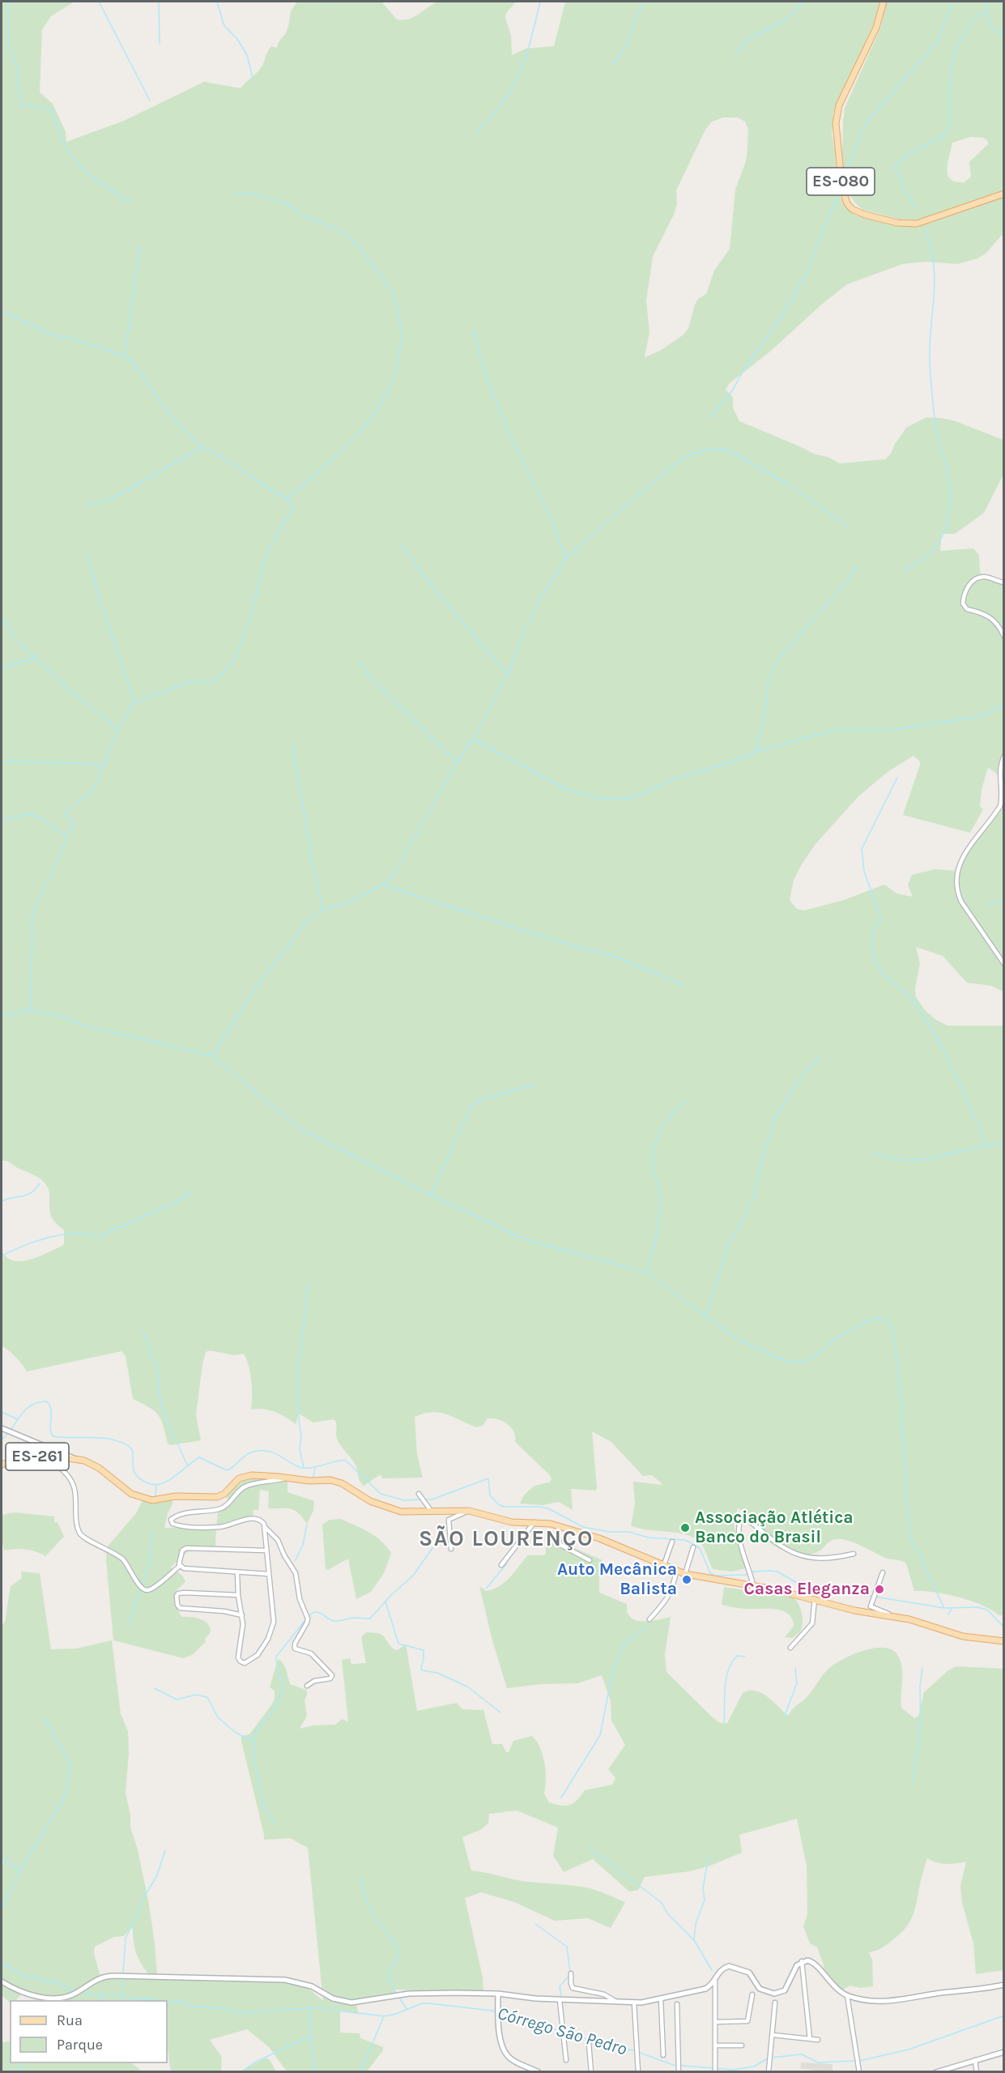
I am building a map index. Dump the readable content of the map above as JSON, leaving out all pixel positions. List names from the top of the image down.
{
  "streets": {
    "main road": ["ES-080", "ES-261"]
  },
  "districts": ["SÃO LOURENÇO"],
  "water": ["Córrego São Pedro"],
  "places": ["Associação Atlética Banco do Brasil", "Auto Mecânica Balista", "Casas Eleganza"],
  "legend": ["Rua", "Parque"]
}
